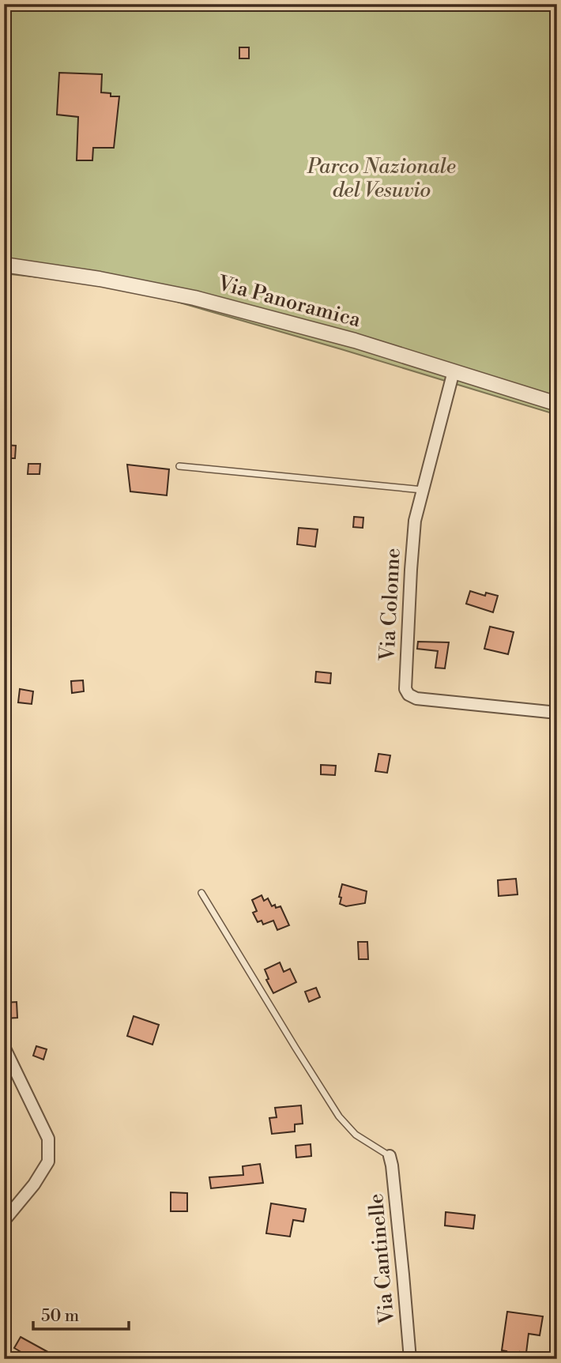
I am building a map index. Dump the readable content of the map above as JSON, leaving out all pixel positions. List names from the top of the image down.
{
  "streets": {
    "street": ["Via Panoramica", "Via Colonne", "Via Cantinelle"]
  },
  "crossings": [
    ["Via Panoramica", "Via Colonne"]
  ],
  "parks": ["Parco Nazionale del Vesuvio"],
  "scale_bar": "50 m"
}
